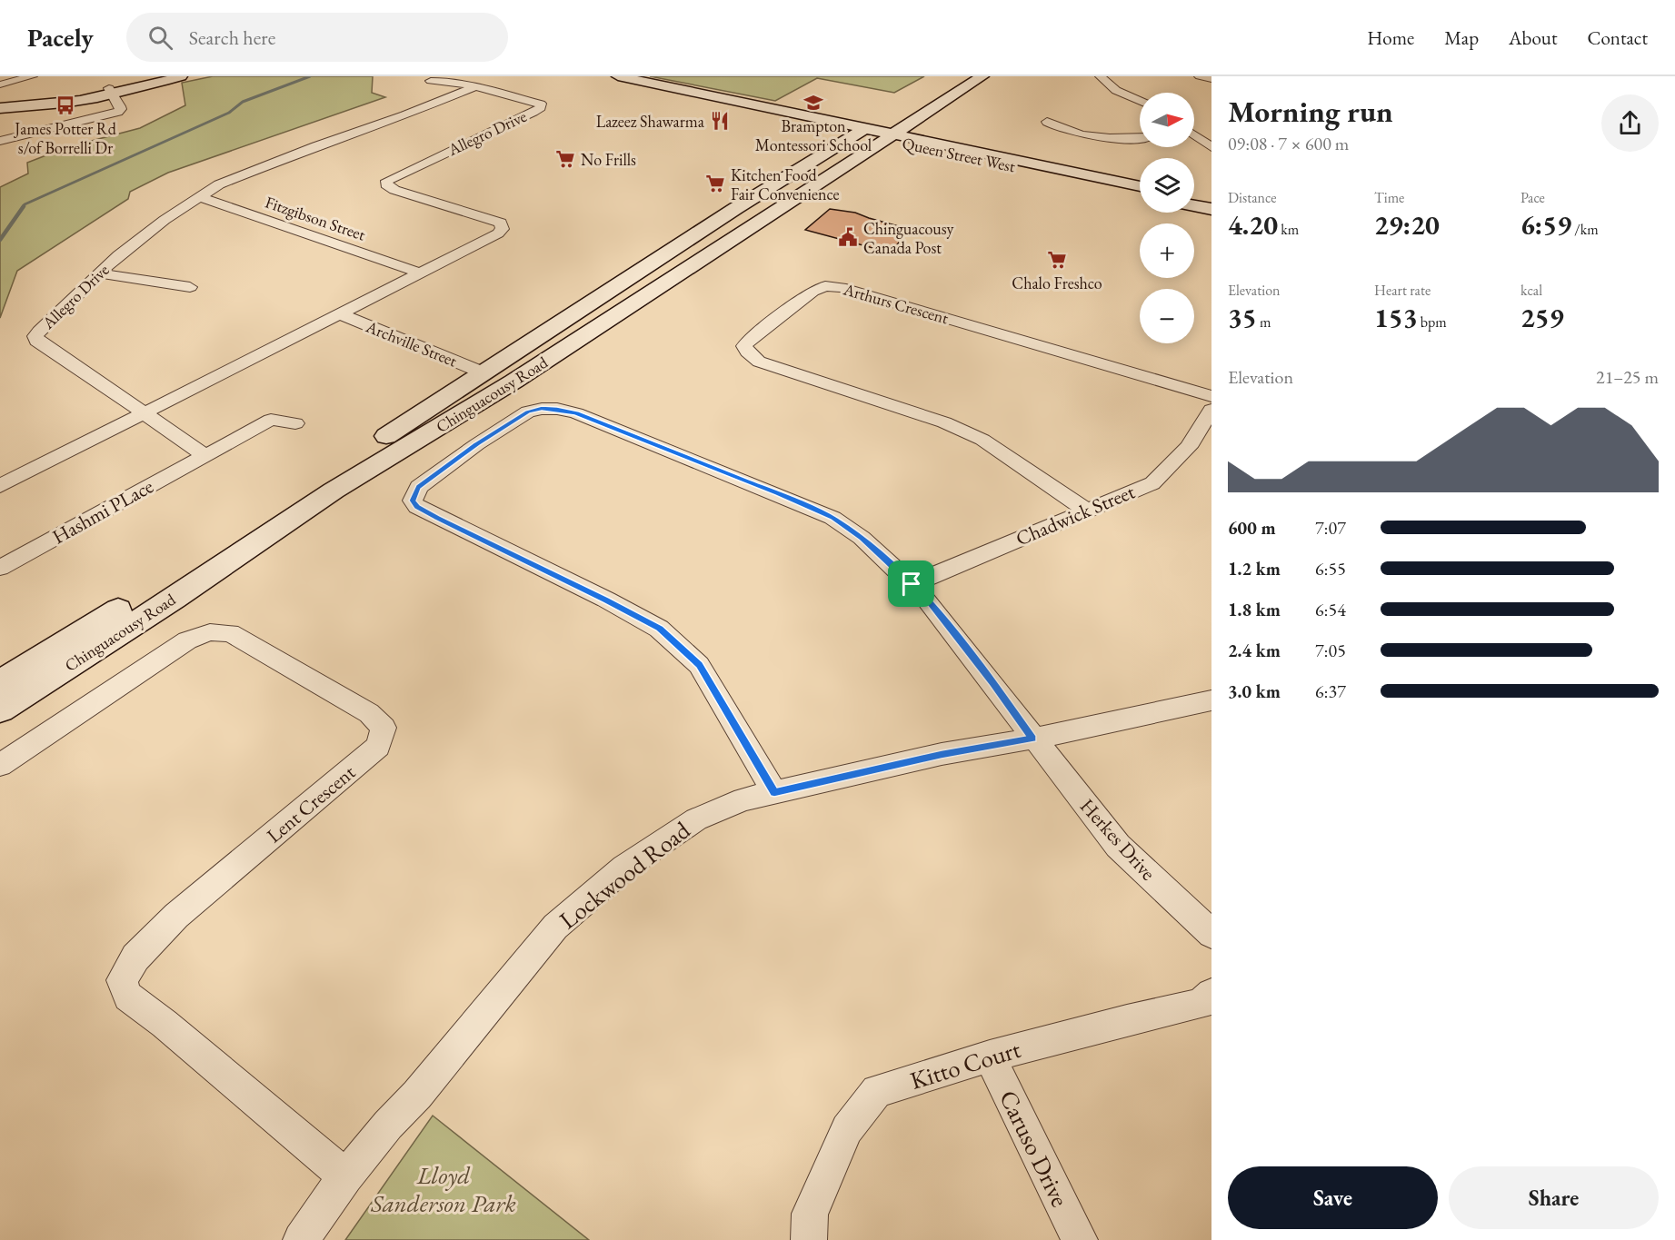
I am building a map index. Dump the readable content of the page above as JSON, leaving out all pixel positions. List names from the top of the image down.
{
  "streets": {
    "main road": ["Queen Street West", "Chinguacousy Road"],
    "street": [
      "Allegro Drive",
      "Fitzgibson Street",
      "Arthurs Crescent",
      "Archville Street",
      "Hashmi PLace",
      "Chadwick Street",
      "Lent Crescent",
      "Herkes Drive",
      "Lockwood Road",
      "Kitto Court",
      "Caruso Drive"
    ]
  },
  "crossings": [
    ["Allegro Drive", "Fitzgibson Street"],
    ["Allegro Drive", "Archville Street"],
    ["Queen Street West", "Chinguacousy Road"],
    ["Arthurs Crescent", "Chadwick Street"],
    ["Archville Street", "Chinguacousy Road"],
    ["Chadwick Street", "Herkes Drive"],
    ["Lent Crescent", "Lockwood Road"],
    ["Herkes Drive", "Lockwood Road"],
    ["Kitto Court", "Caruso Drive"]
  ],
  "parks": ["Lloyd Sanderson Park"],
  "places": {
    "school or university": ["Brampton Montessori School"],
    "bus stop": ["James Potter Rd s/of Borrelli Dr"],
    "restaurant": ["Lazeez Shawarma"],
    "supermarket": ["No Frills", "Kitchen Food Fair Convenience", "Chalo Freshco"],
    "public building": ["Chinguacousy Canada Post"]
  },
  "north": "right",
  "page": {
    "header": "Pacely",
    "search": "Search here",
    "nav": [
      "Home",
      "Map",
      "About",
      "Contact"
    ],
    "heading": ["Morning run", "09:08 · 7 × 600 m"],
    "map_buttons": ["+", "−"],
    "stats": [
      ["Distance", "4.20 km"],
      ["Time", "29:20"],
      ["Pace", "6:59 /km"],
      ["Elevation", "35 m"],
      ["Heart rate", "153 bpm"],
      ["kcal", "259"]
    ],
    "chart": ["Elevation", "21–25 m"],
    "list": [
      {
        "name": "600 m",
        "note": "7:07"
      },
      {
        "name": "1.2 km",
        "note": "6:55"
      },
      {
        "name": "1.8 km",
        "note": "6:54"
      },
      {
        "name": "2.4 km",
        "note": "7:05"
      },
      {
        "name": "3.0 km",
        "note": "6:37"
      }
    ],
    "buttons": ["Save", "Share"]
  }
}
